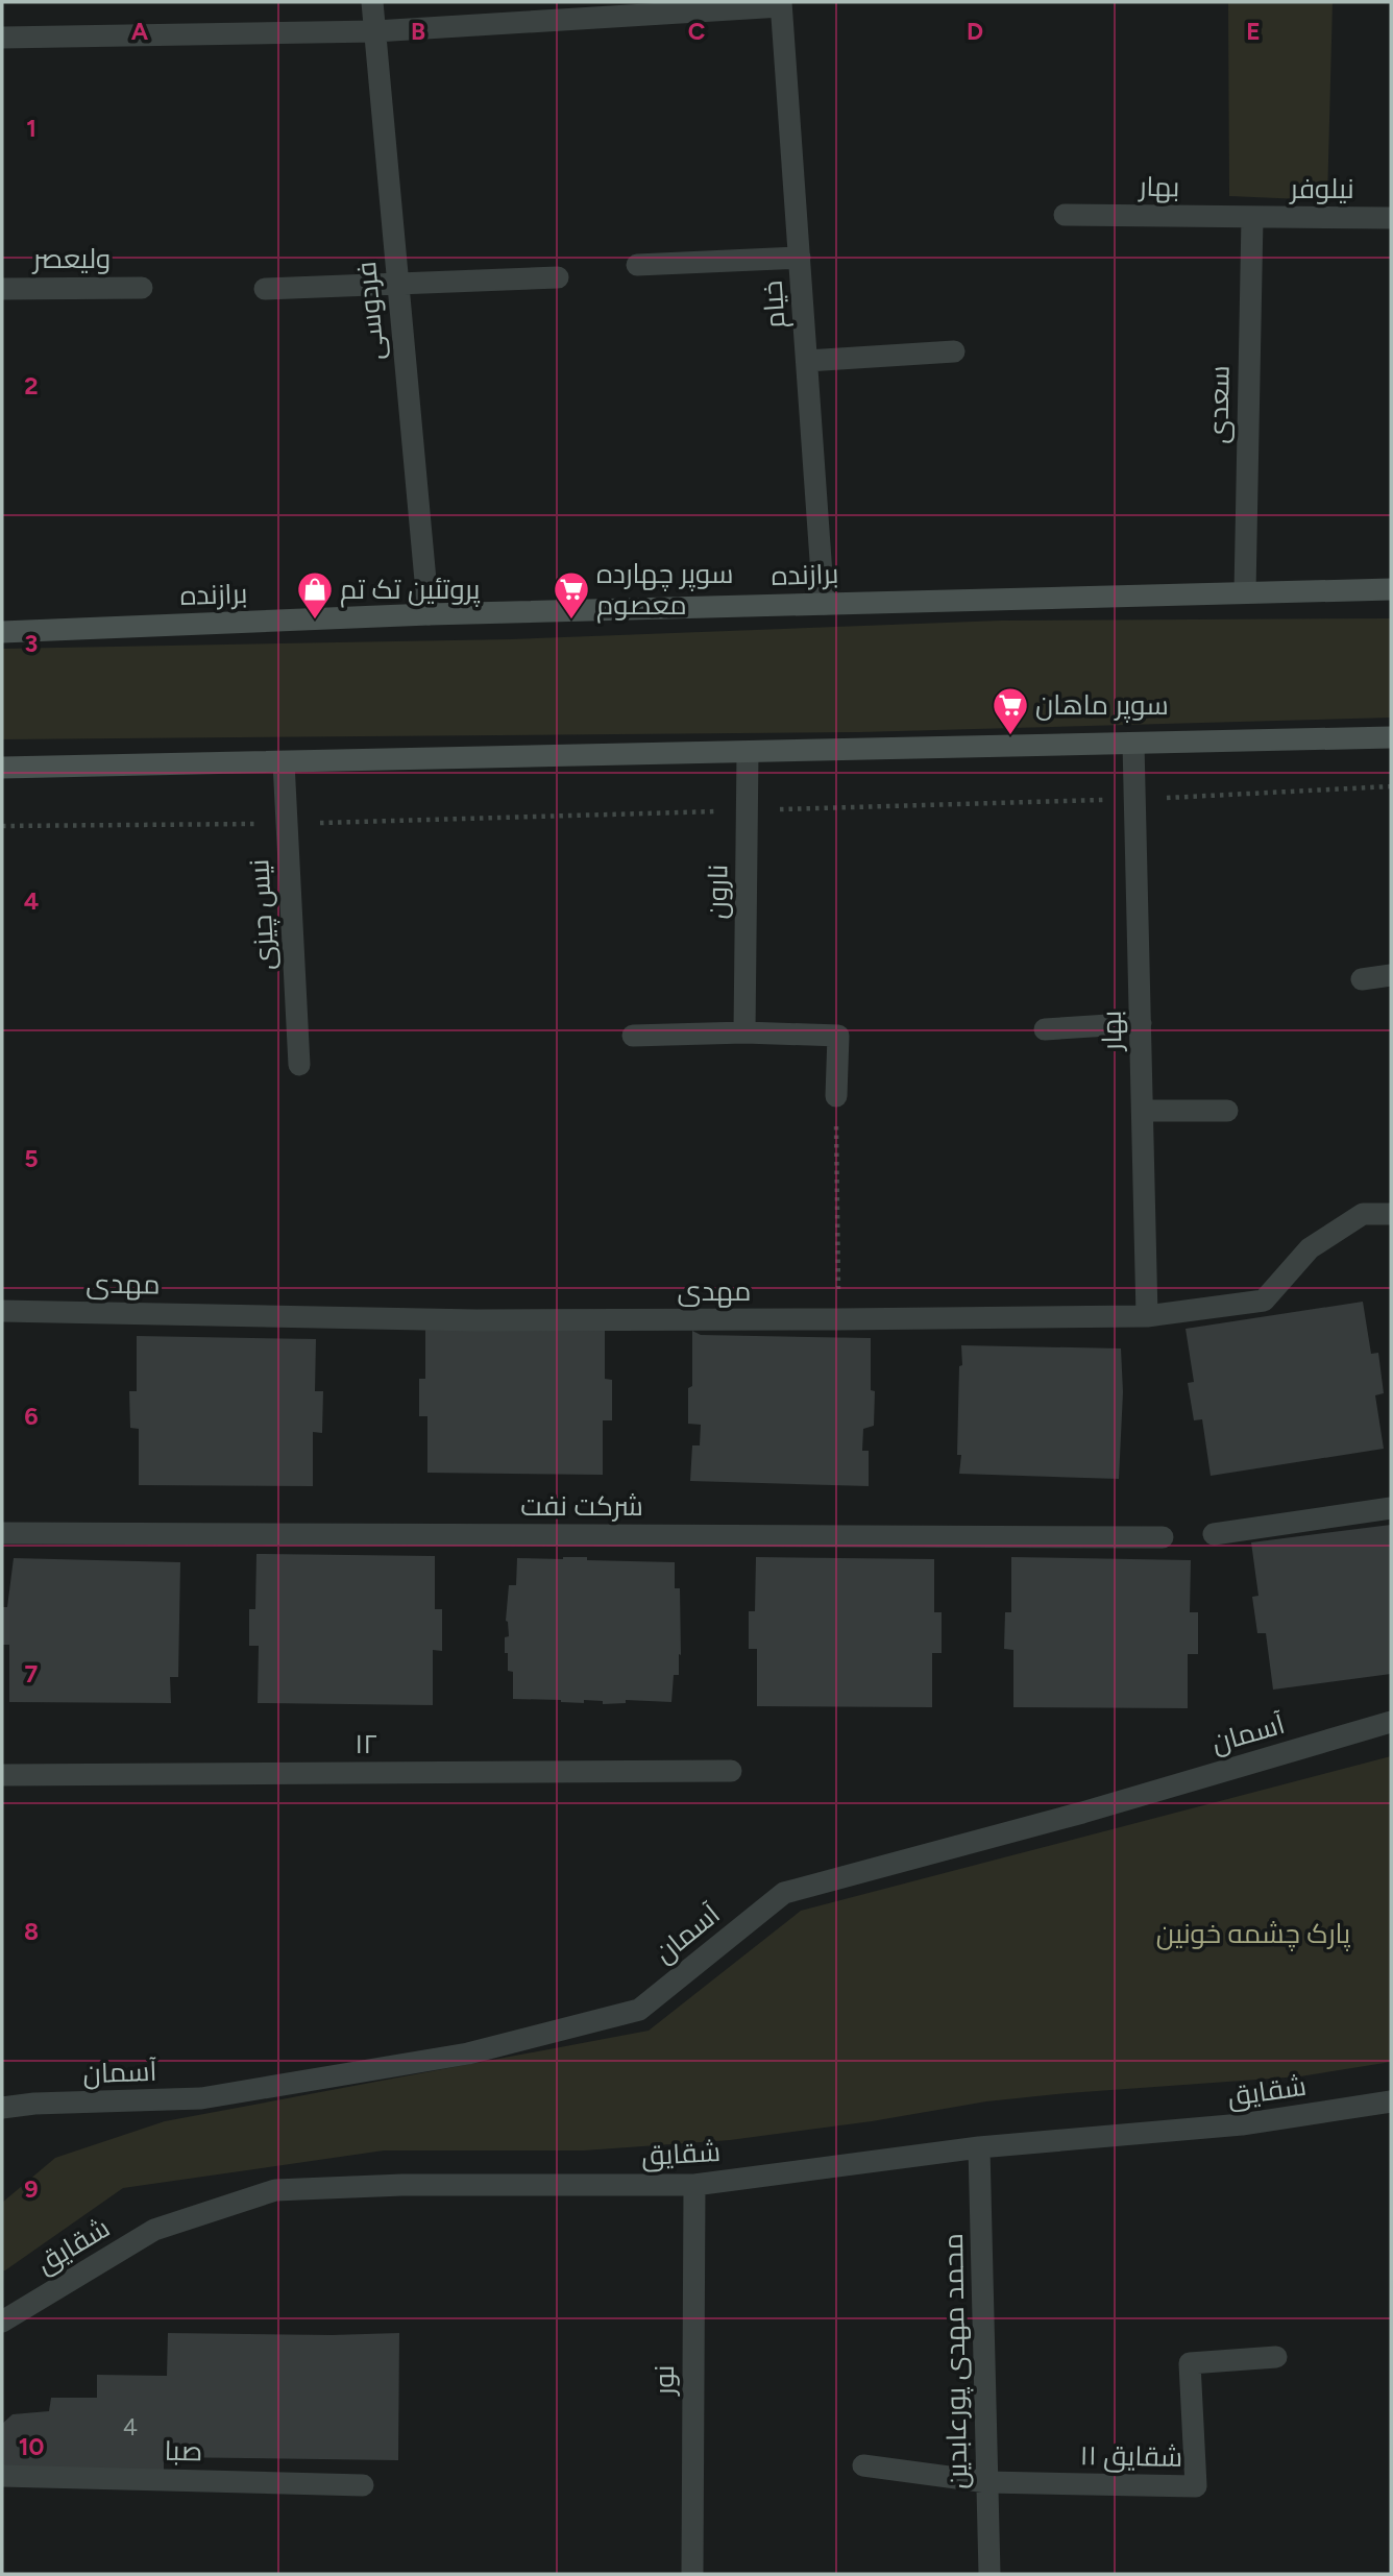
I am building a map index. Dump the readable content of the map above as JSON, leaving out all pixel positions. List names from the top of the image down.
{
  "streets": {
    "main road": ["برازنده"],
    "street": [
      "بهار",
      "نیلوفر",
      "ولیعصر",
      "خیام",
      "فردوسی",
      "سعدی",
      "نارون",
      "نیس چیزی",
      "مهدی",
      "شرکت نفت",
      "آسمان",
      "۱۲",
      "شقایق",
      "محمد مهدی پورعابدین",
      "نور",
      "صبا",
      "شقایق ۱۱"
    ]
  },
  "crossings": [
    ["بهار", "نیلوفر"],
    ["بهار", "سعدی"],
    ["بهار", "مهدی"],
    ["نیلوفر", "سعدی"],
    ["خیام", "برازنده"],
    ["فردوسی", "برازنده"],
    ["سعدی", "برازنده"],
    ["شقایق", "محمد مهدی پورعابدین"],
    ["شقایق", "نور"],
    ["محمد مهدی پورعابدین", "شقایق ۱۱"]
  ],
  "parks": ["پارک چشمه خونین"],
  "places": {
    "shop": ["پروتئین تک تم"],
    "supermarket": ["سوپر چهارده معصوم", "سوپر ماهان"]
  },
  "house_numbers": ["4"],
  "grid": {
    "columns": [
      "A",
      "B",
      "C",
      "D",
      "E"
    ],
    "rows": [
      "1",
      "2",
      "3",
      "4",
      "5",
      "6",
      "7",
      "8",
      "9",
      "10"
    ]
  }
}
